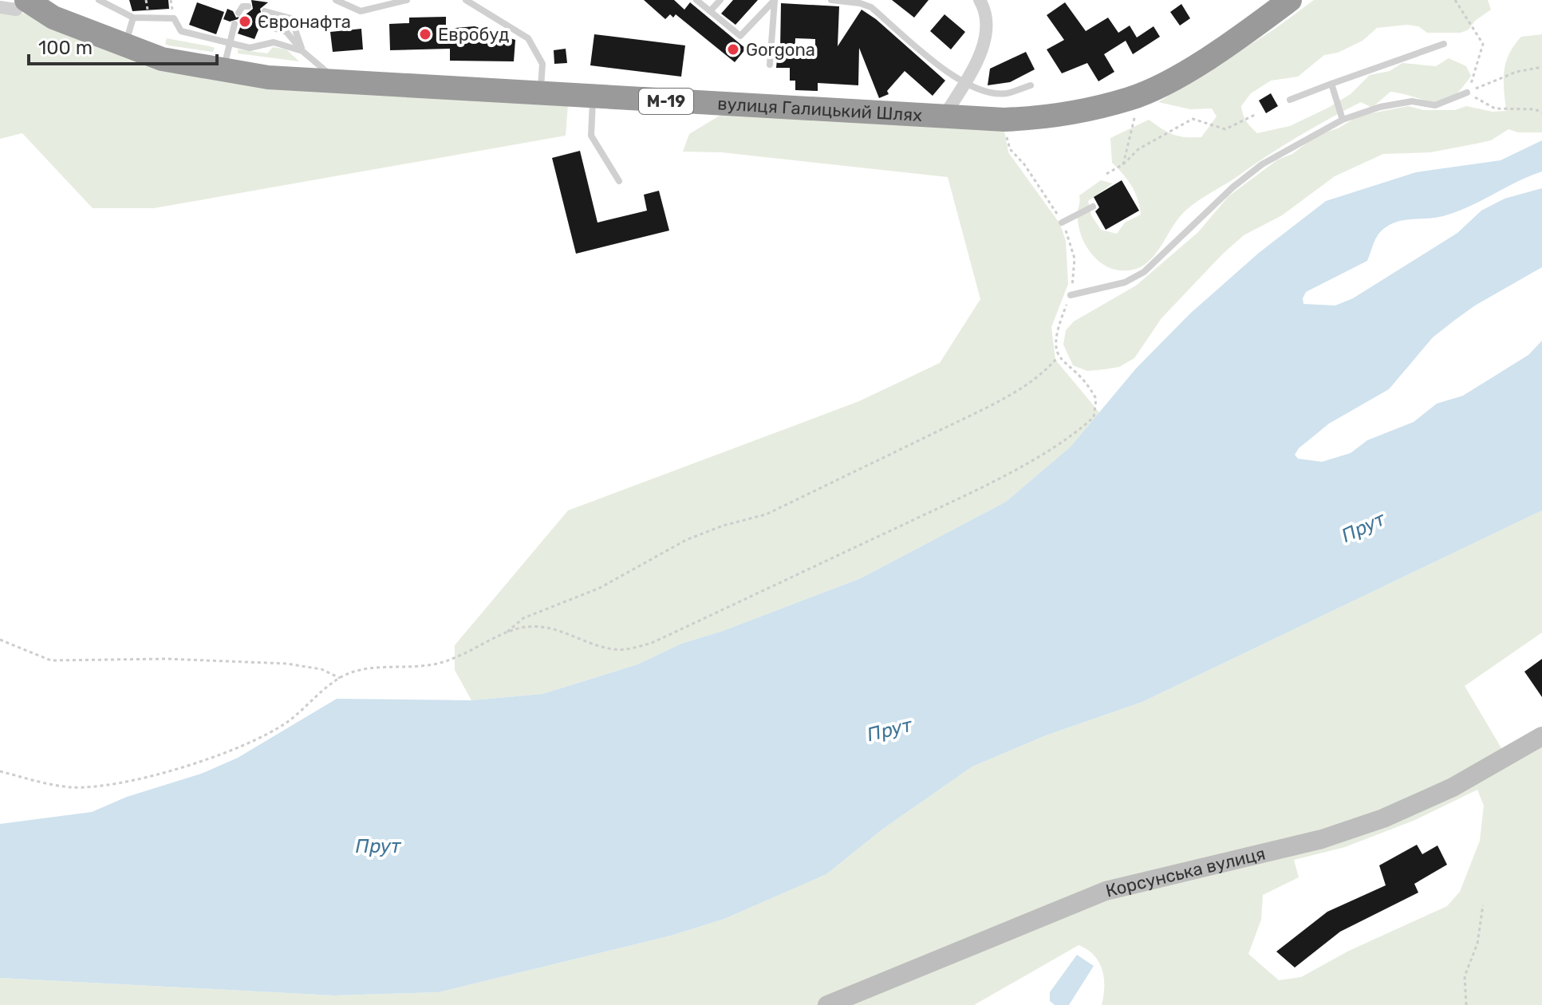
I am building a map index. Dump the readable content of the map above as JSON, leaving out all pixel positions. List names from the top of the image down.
{
  "streets": {
    "highway": ["М-19", "вулиця Галицький Шлях"],
    "main road": ["Корсунська вулиця"]
  },
  "water": ["Прут"],
  "places": ["Євронафта", "Евробуд", "Gorgona"],
  "scale_bar": "100 m"
}
